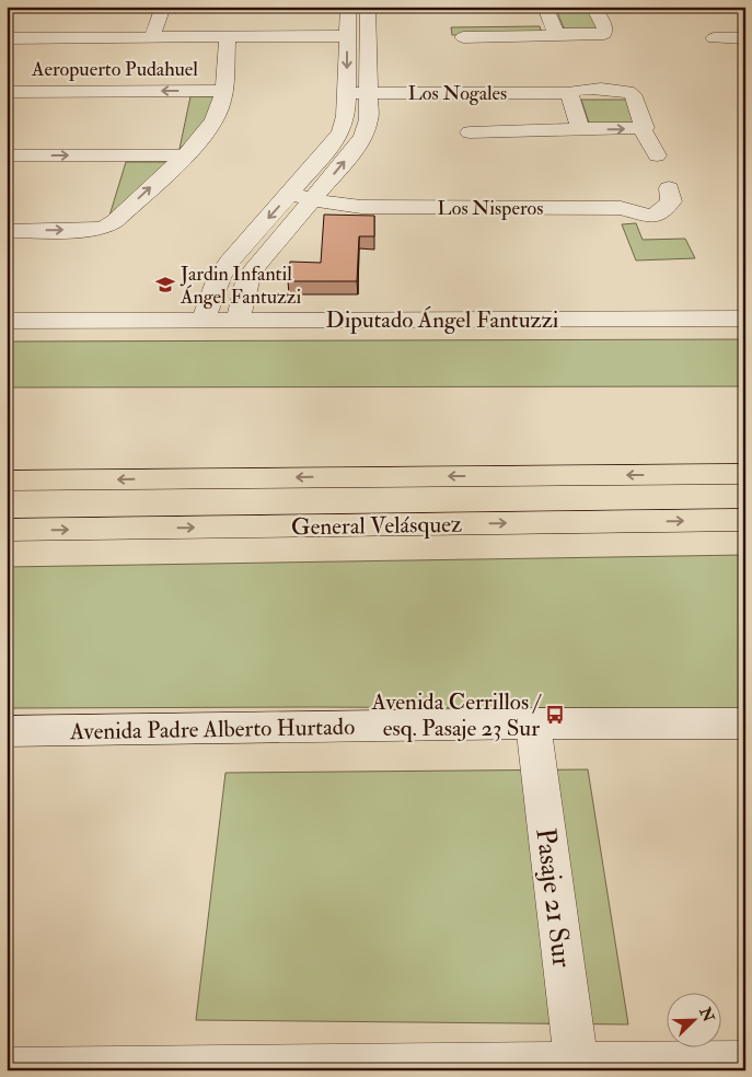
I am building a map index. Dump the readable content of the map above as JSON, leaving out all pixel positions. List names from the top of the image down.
{
  "streets": {
    "highway": ["General Velásquez"],
    "street": [
      "Aeropuerto Pudahuel",
      "Los Nogales",
      "Los Nisperos",
      "Diputado Ángel Fantuzzi",
      "Avenida Padre Alberto Hurtado",
      "Pasaje 21 Sur"
    ]
  },
  "crossings": [
    ["Avenida Padre Alberto Hurtado", "Pasaje 21 Sur"]
  ],
  "places": {
    "school or university": ["Jardin Infantil Ángel Fantuzzi"],
    "bus stop": ["Avenida Cerrillos / esq. Pasaje 23 Sur"]
  },
  "north": "top right"
}
